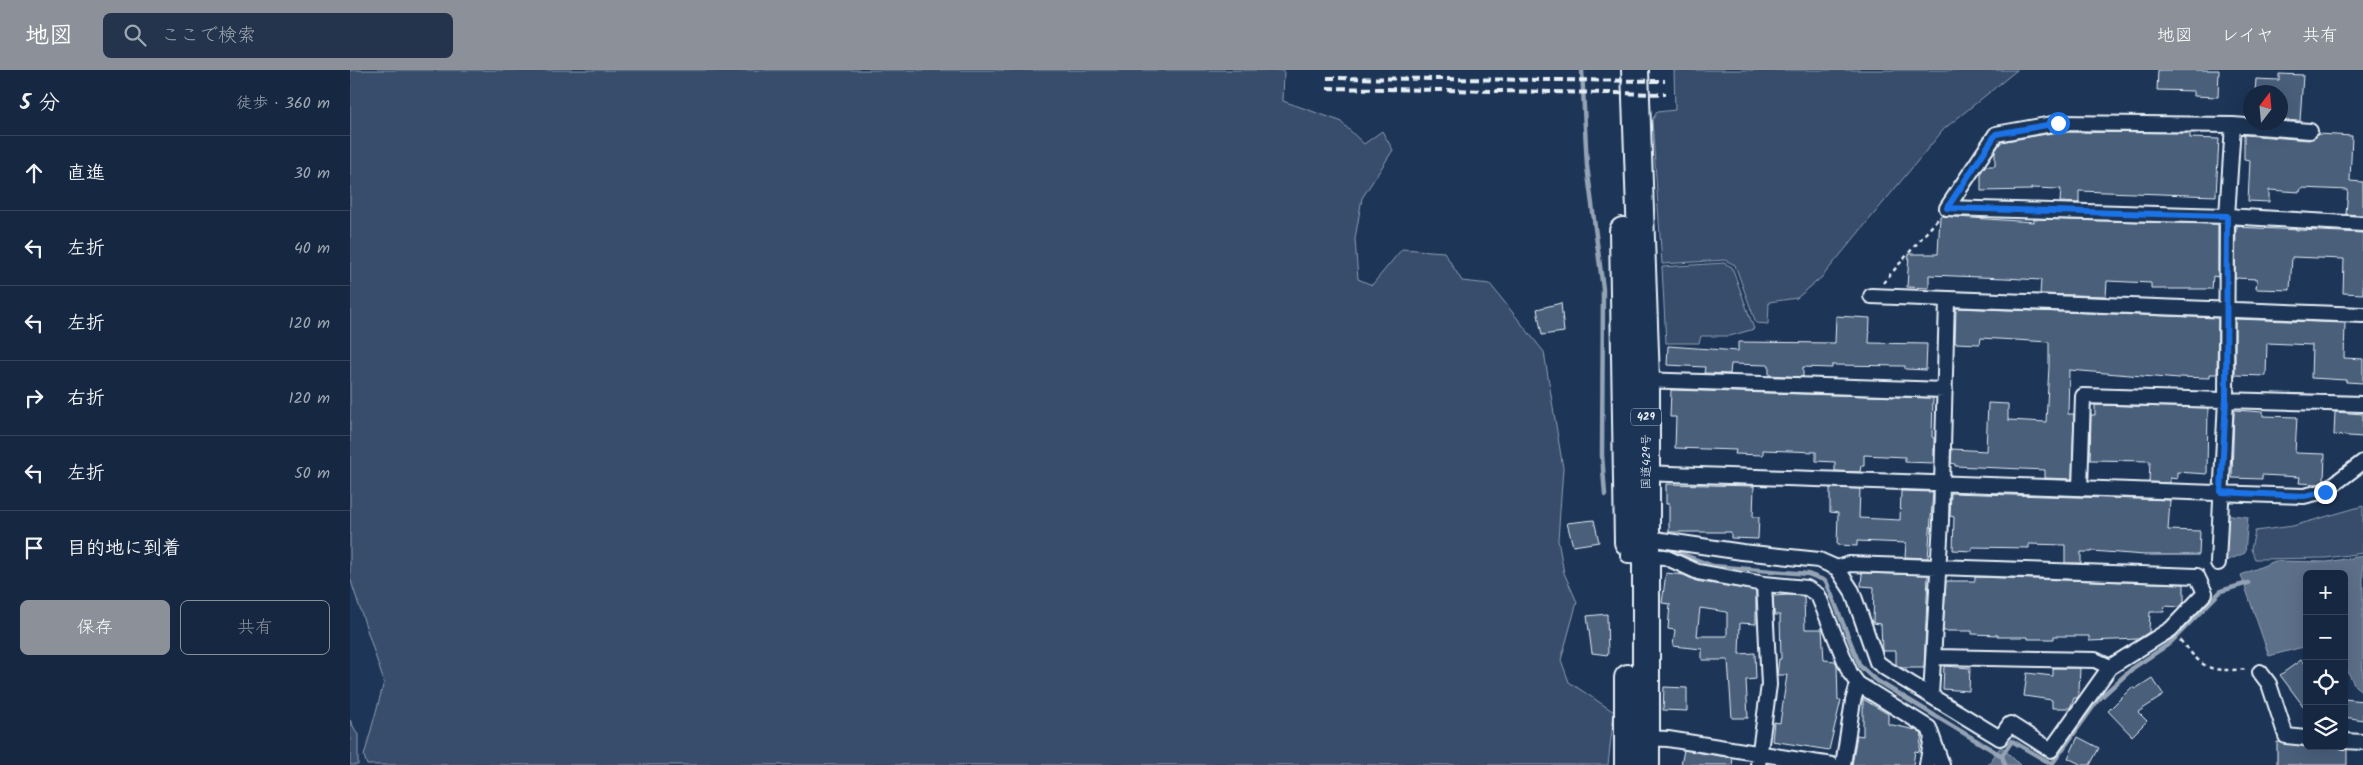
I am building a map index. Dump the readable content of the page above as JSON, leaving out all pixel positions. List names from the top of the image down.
{
  "streets": {
    "highway": ["429", "国道429号"]
  },
  "north": "top",
  "page": {
    "header": "地図",
    "search": "ここで検索",
    "nav": ["地図", "レイヤ", "共有"],
    "heading": ["5 分", "徒歩 · 360 m"],
    "list": [
      ["直進", "30 m"],
      ["左折", "40 m"],
      ["左折", "120 m"],
      ["右折", "120 m"],
      ["左折", "50 m"],
      "目的地に到着"
    ],
    "map_buttons": ["+", "−"],
    "buttons": ["保存", "共有"]
  }
}
